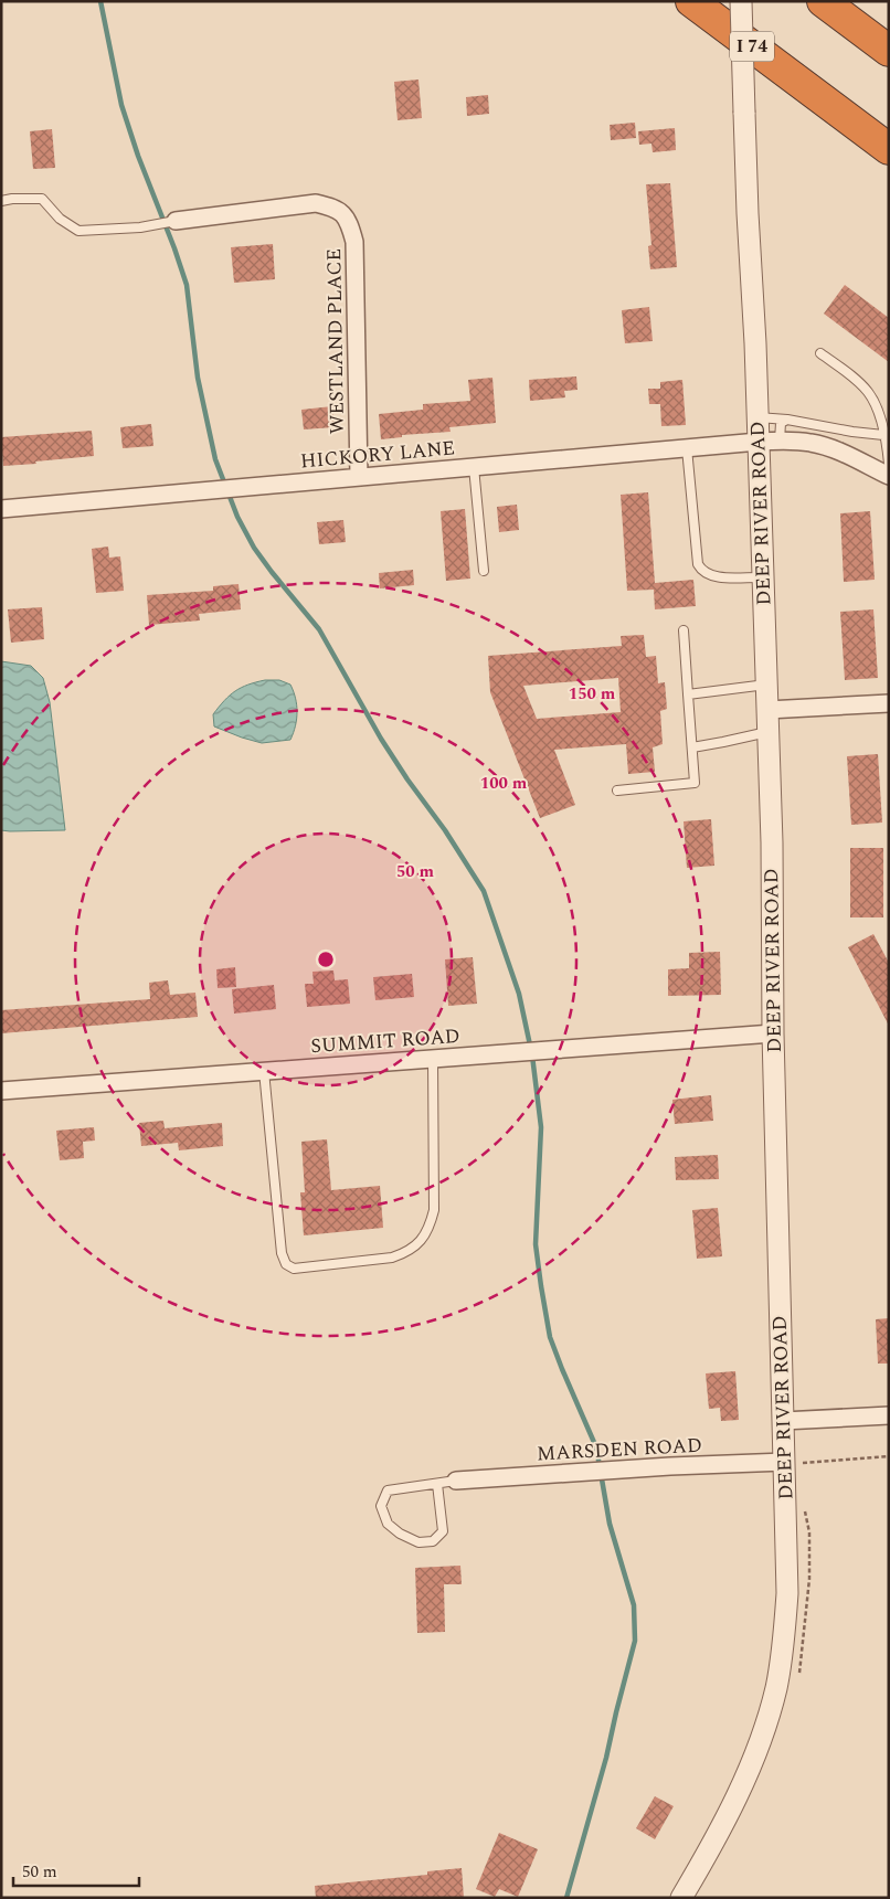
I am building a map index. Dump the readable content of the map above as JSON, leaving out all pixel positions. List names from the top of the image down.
{
  "streets": {
    "highway": ["I 74"],
    "street": [
      "WESTLAND PLACE",
      "HICKORY LANE",
      "DEEP RIVER ROAD",
      "SUMMIT ROAD",
      "MARSDEN ROAD"
    ]
  },
  "crossings": [
    ["WESTLAND PLACE", "HICKORY LANE"],
    ["HICKORY LANE", "DEEP RIVER ROAD"],
    ["DEEP RIVER ROAD", "SUMMIT ROAD"],
    ["DEEP RIVER ROAD", "MARSDEN ROAD"]
  ],
  "scale_bar": "50 m",
  "rings": ["150 m", "100 m", "50 m"]
}
